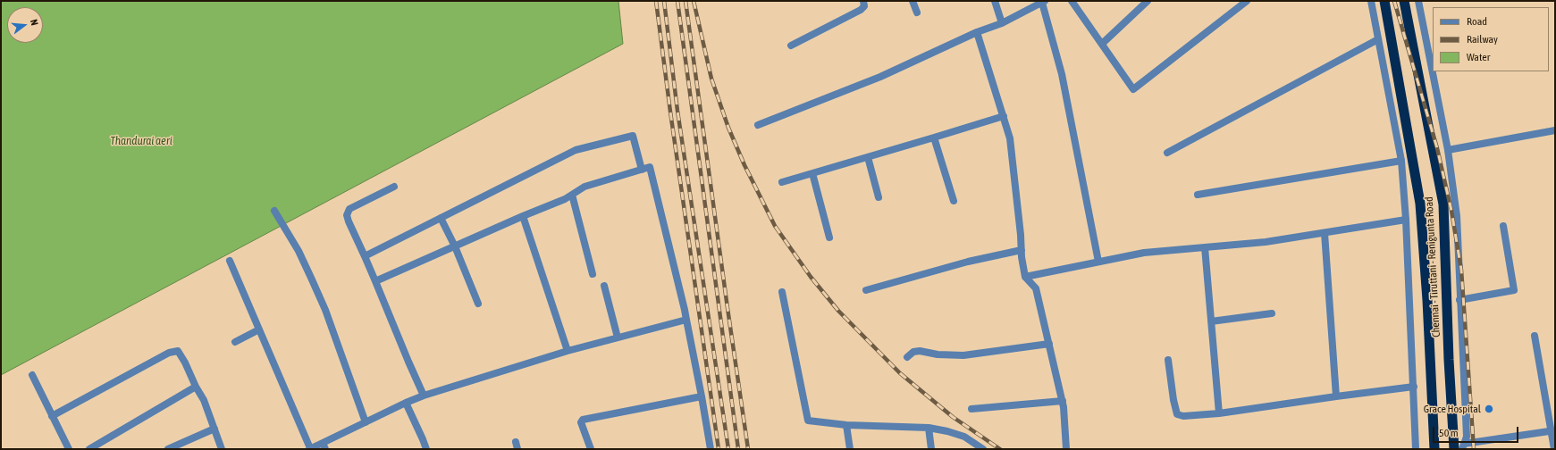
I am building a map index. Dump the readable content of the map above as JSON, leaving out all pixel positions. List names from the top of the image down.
{
  "streets": {
    "highway": ["Chennai - Tiruttani - Renigunta Road"]
  },
  "water": ["Thandurai aeri"],
  "places": ["Grace Hospital"],
  "legend": ["Road", "Railway", "Water"],
  "scale_bar": "50 m",
  "north": "right"
}
